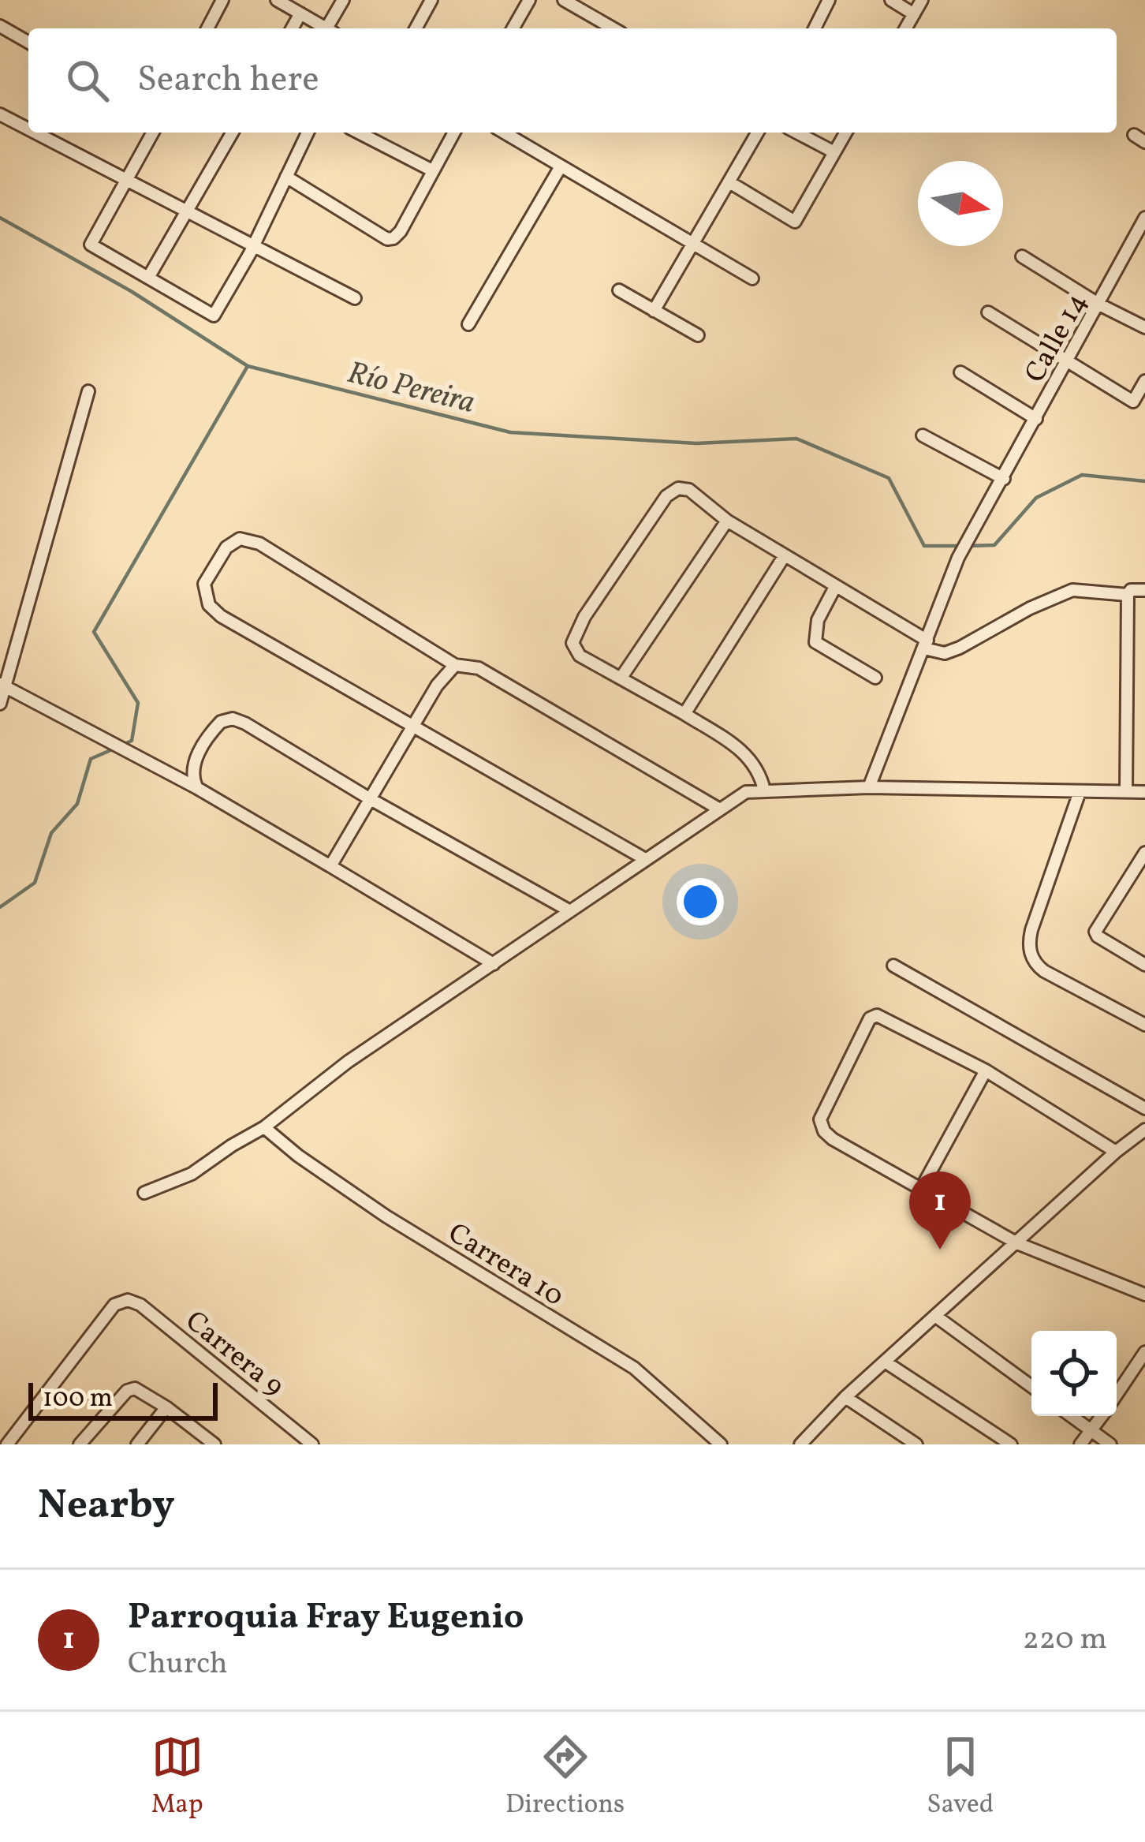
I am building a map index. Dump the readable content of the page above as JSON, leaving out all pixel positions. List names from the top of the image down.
{
  "streets": {
    "street": ["Calle 14", "Carrera 10", "Carrera 9"]
  },
  "water": ["Río Pereira"],
  "scale_bar": "100 m",
  "north": "right",
  "page": {
    "search": "Search here",
    "pins": "1",
    "scale": "100 m",
    "heading": "Nearby",
    "list": [
      {
        "mark": "1",
        "name": "Parroquia Fray Eugenio",
        "note": "Church",
        "value": "220 m"
      }
    ],
    "nav": ["Map", "Directions", "Saved"]
  }
}
